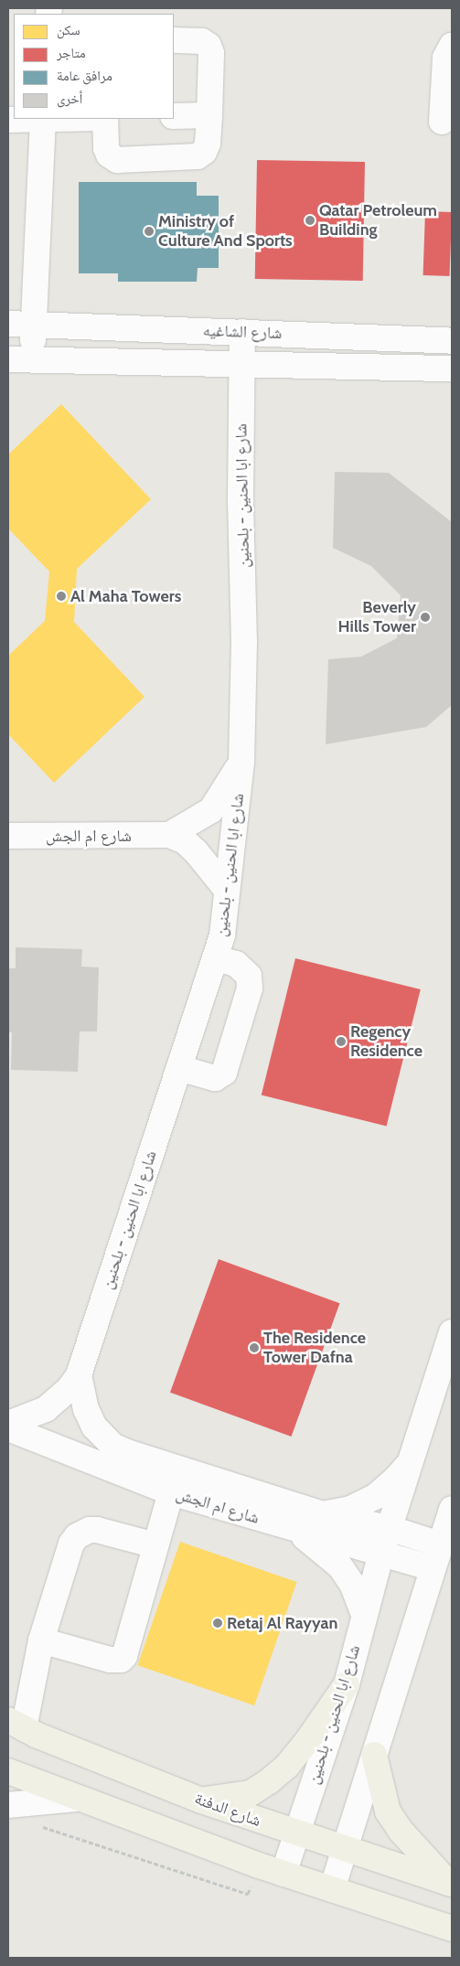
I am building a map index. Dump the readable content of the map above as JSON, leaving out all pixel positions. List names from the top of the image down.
{
  "streets": {
    "main road": ["شارع الدفنة"],
    "street": ["شارع الشاغيه", "شارع ابا الحنين - بلحنين", "شارع ام الجش"]
  },
  "crossings": [
    ["شارع الشاغيه", "شارع ابا الحنين - بلحنين"],
    ["شارع ابا الحنين - بلحنين", "شارع ام الجش"],
    ["شارع ابا الحنين - بلحنين", "شارع الدفنة"]
  ],
  "places": [
    "Qatar Petroleum Building",
    "Ministry of Culture And Sports",
    "Al Maha Towers",
    "Beverly Hills Tower",
    "Regency Residence",
    "The Residence Tower Dafna",
    "Retaj Al Rayyan"
  ],
  "legend": [
    "سكن",
    "متاجر",
    "مرافق عامة",
    "أخرى"
  ]
}
